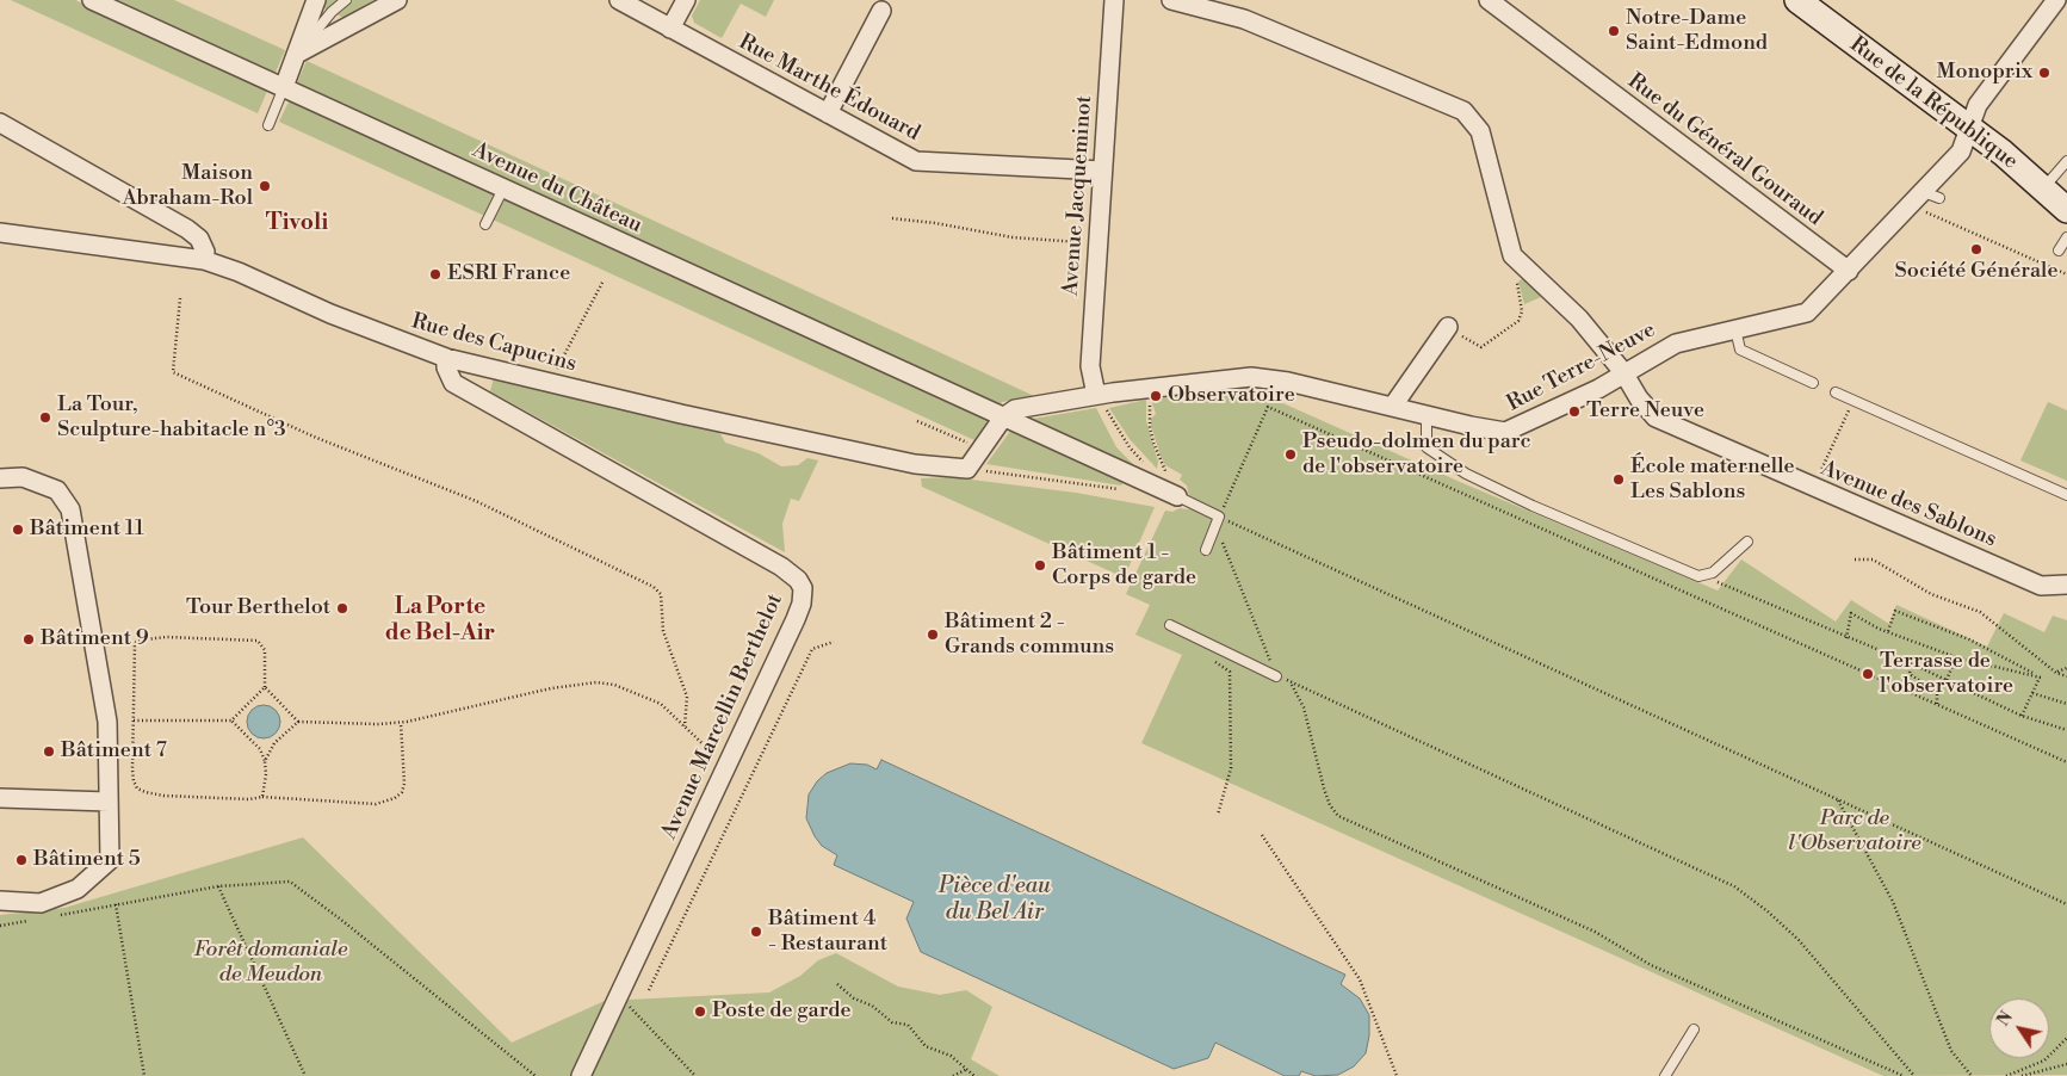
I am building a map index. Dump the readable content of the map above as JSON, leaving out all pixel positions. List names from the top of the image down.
{
  "streets": {
    "main road": ["Rue de la République"],
    "street": [
      "Rue Marthe Édouard",
      "Rue du Général Gouraud",
      "Avenue du Château",
      "Avenue Jacqueminot",
      "Rue des Capucins",
      "Rue Terre-Neuve",
      "Avenue des Sablons",
      "Avenue Marcellin Berthelot"
    ]
  },
  "crossings": [
    ["Rue Marthe Édouard", "Avenue Jacqueminot"],
    ["Rue de la République", "Rue Terre-Neuve"],
    ["Rue du Général Gouraud", "Rue Terre-Neuve"],
    ["Avenue du Château", "Rue Terre-Neuve"],
    ["Avenue Jacqueminot", "Rue Terre-Neuve"],
    ["Rue des Capucins", "Avenue Marcellin Berthelot"],
    ["Rue Terre-Neuve", "Avenue des Sablons"]
  ],
  "districts": ["Tivoli", "La Porte de Bel-Air"],
  "water": ["Pièce d'eau du Bel Air"],
  "parks": ["Parc de l'Observatoire", "Forêt domaniale de Meudon"],
  "places": [
    "Notre-Dame Saint-Edmond",
    "Monoprix",
    "Maison Abraham-Rol",
    "Société Générale",
    "ESRI France",
    "Observatoire",
    "Terre Neuve",
    "La Tour, Sculpture-habitacle n°3",
    "Pseudo-dolmen du parc de l'observatoire",
    "École maternelle Les Sablons",
    "Bâtiment 11",
    "Bâtiment 1 - Corps de garde",
    "Tour Berthelot",
    "Bâtiment 2 - Grands communs",
    "Bâtiment 9",
    "Terrasse de l'observatoire",
    "Bâtiment 7",
    "Bâtiment 5",
    "Bâtiment 4 - Restaurant",
    "Poste de garde"
  ],
  "north": "top left"
}
